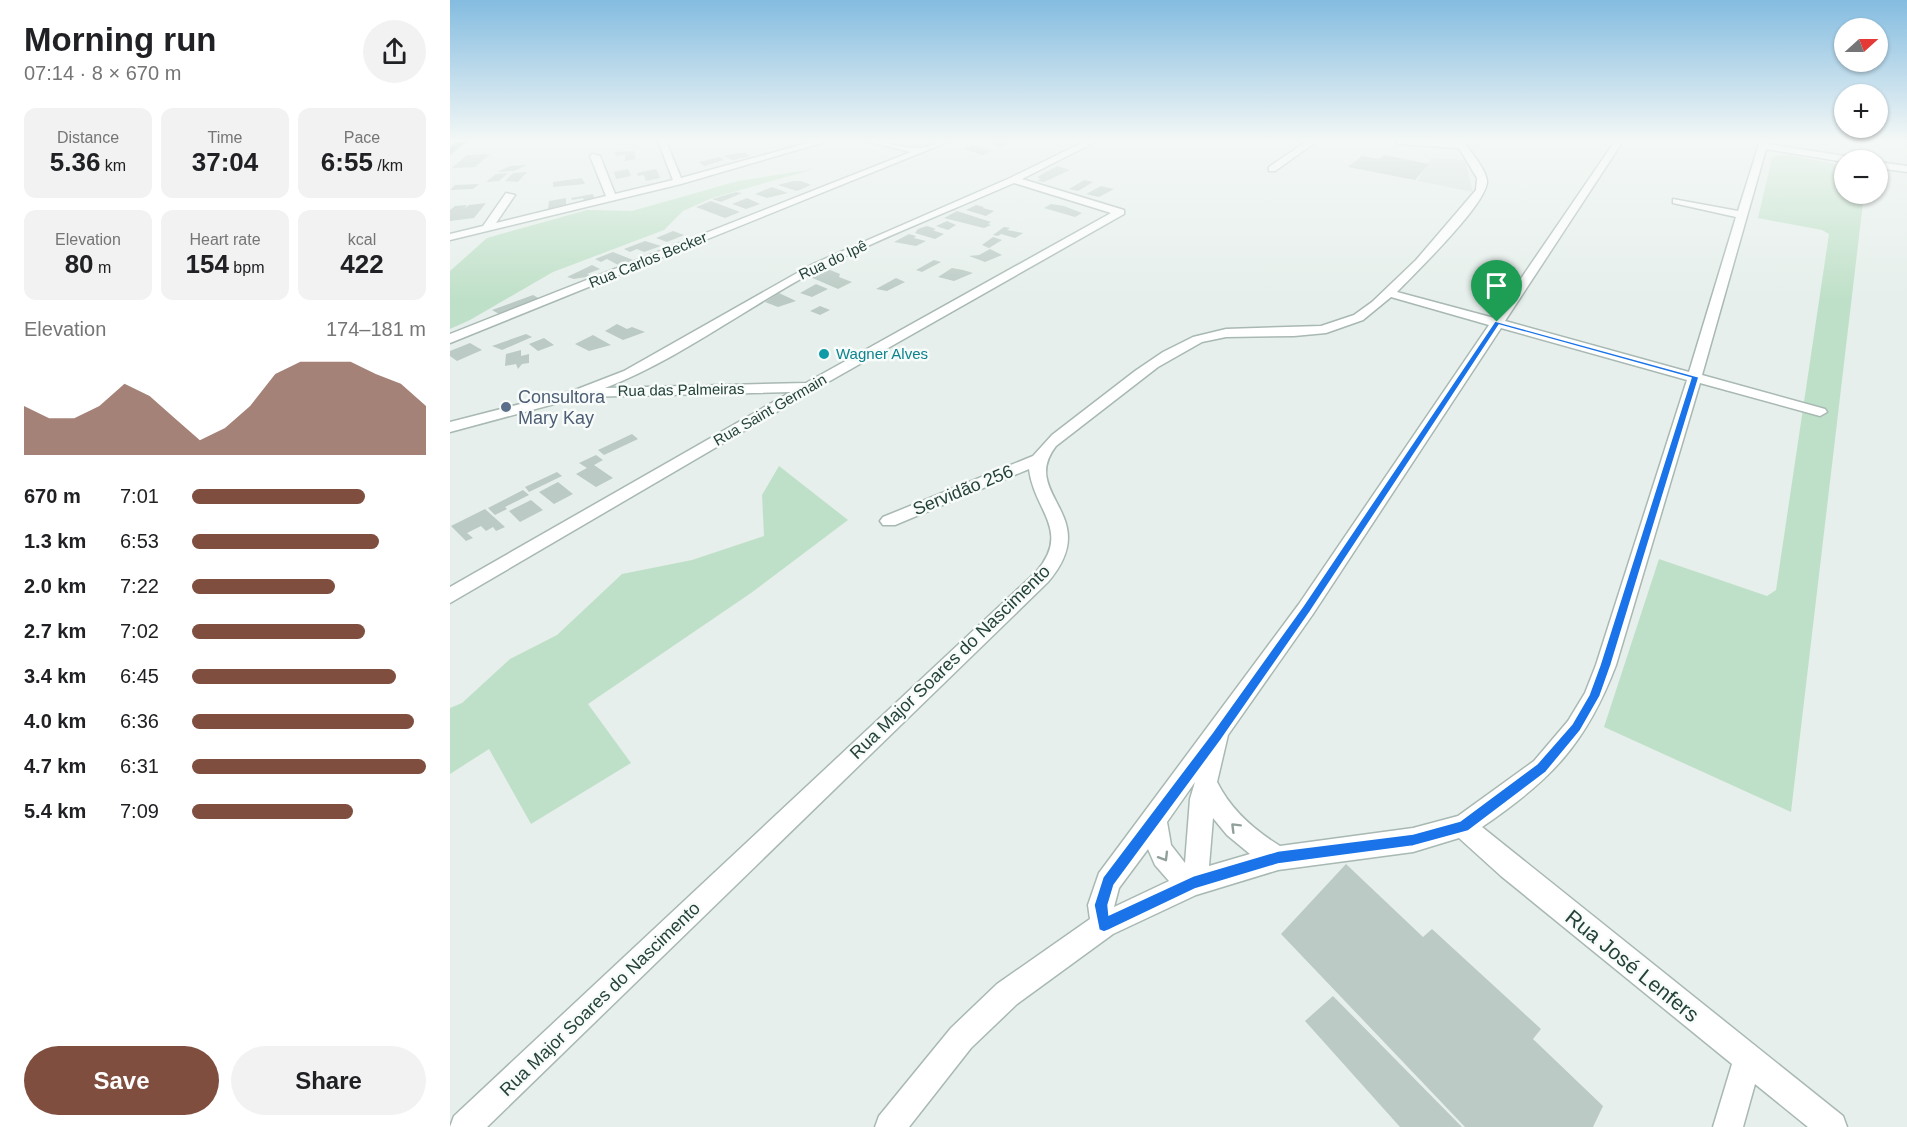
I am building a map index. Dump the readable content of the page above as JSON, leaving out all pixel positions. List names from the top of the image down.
{
  "streets": {
    "street": [
      "Rua Carlos Becker",
      "Rua do Ipê",
      "Rua das Palmeiras",
      "Rua Saint Germain",
      "Servidão 256",
      "Rua Major Soares do Nascimento",
      "Rua José Lenfers"
    ]
  },
  "crossings": [
    ["Rua do Ipê", "Rua das Palmeiras"],
    ["Rua das Palmeiras", "Rua Saint Germain"],
    ["Servidão 256", "Rua Major Soares do Nascimento"]
  ],
  "places": ["Wagner Alves", "Consultora Mary Kay"],
  "north": "right",
  "page": {
    "heading": ["Morning run", "07:14 · 8 × 670 m"],
    "map_buttons": ["+", "−"],
    "stats": [
      ["Distance", "5.36 km"],
      ["Time", "37:04"],
      ["Pace", "6:55 /km"],
      ["Elevation", "80 m"],
      ["Heart rate", "154 bpm"],
      ["kcal", "422"]
    ],
    "chart": ["Elevation", "174–181 m"],
    "list": [
      {
        "name": "670 m",
        "note": "7:01"
      },
      {
        "name": "1.3 km",
        "note": "6:53"
      },
      {
        "name": "2.0 km",
        "note": "7:22"
      },
      {
        "name": "2.7 km",
        "note": "7:02"
      },
      {
        "name": "3.4 km",
        "note": "6:45"
      },
      {
        "name": "4.0 km",
        "note": "6:36"
      },
      {
        "name": "4.7 km",
        "note": "6:31"
      },
      {
        "name": "5.4 km",
        "note": "7:09"
      }
    ],
    "buttons": ["Save", "Share"]
  }
}
